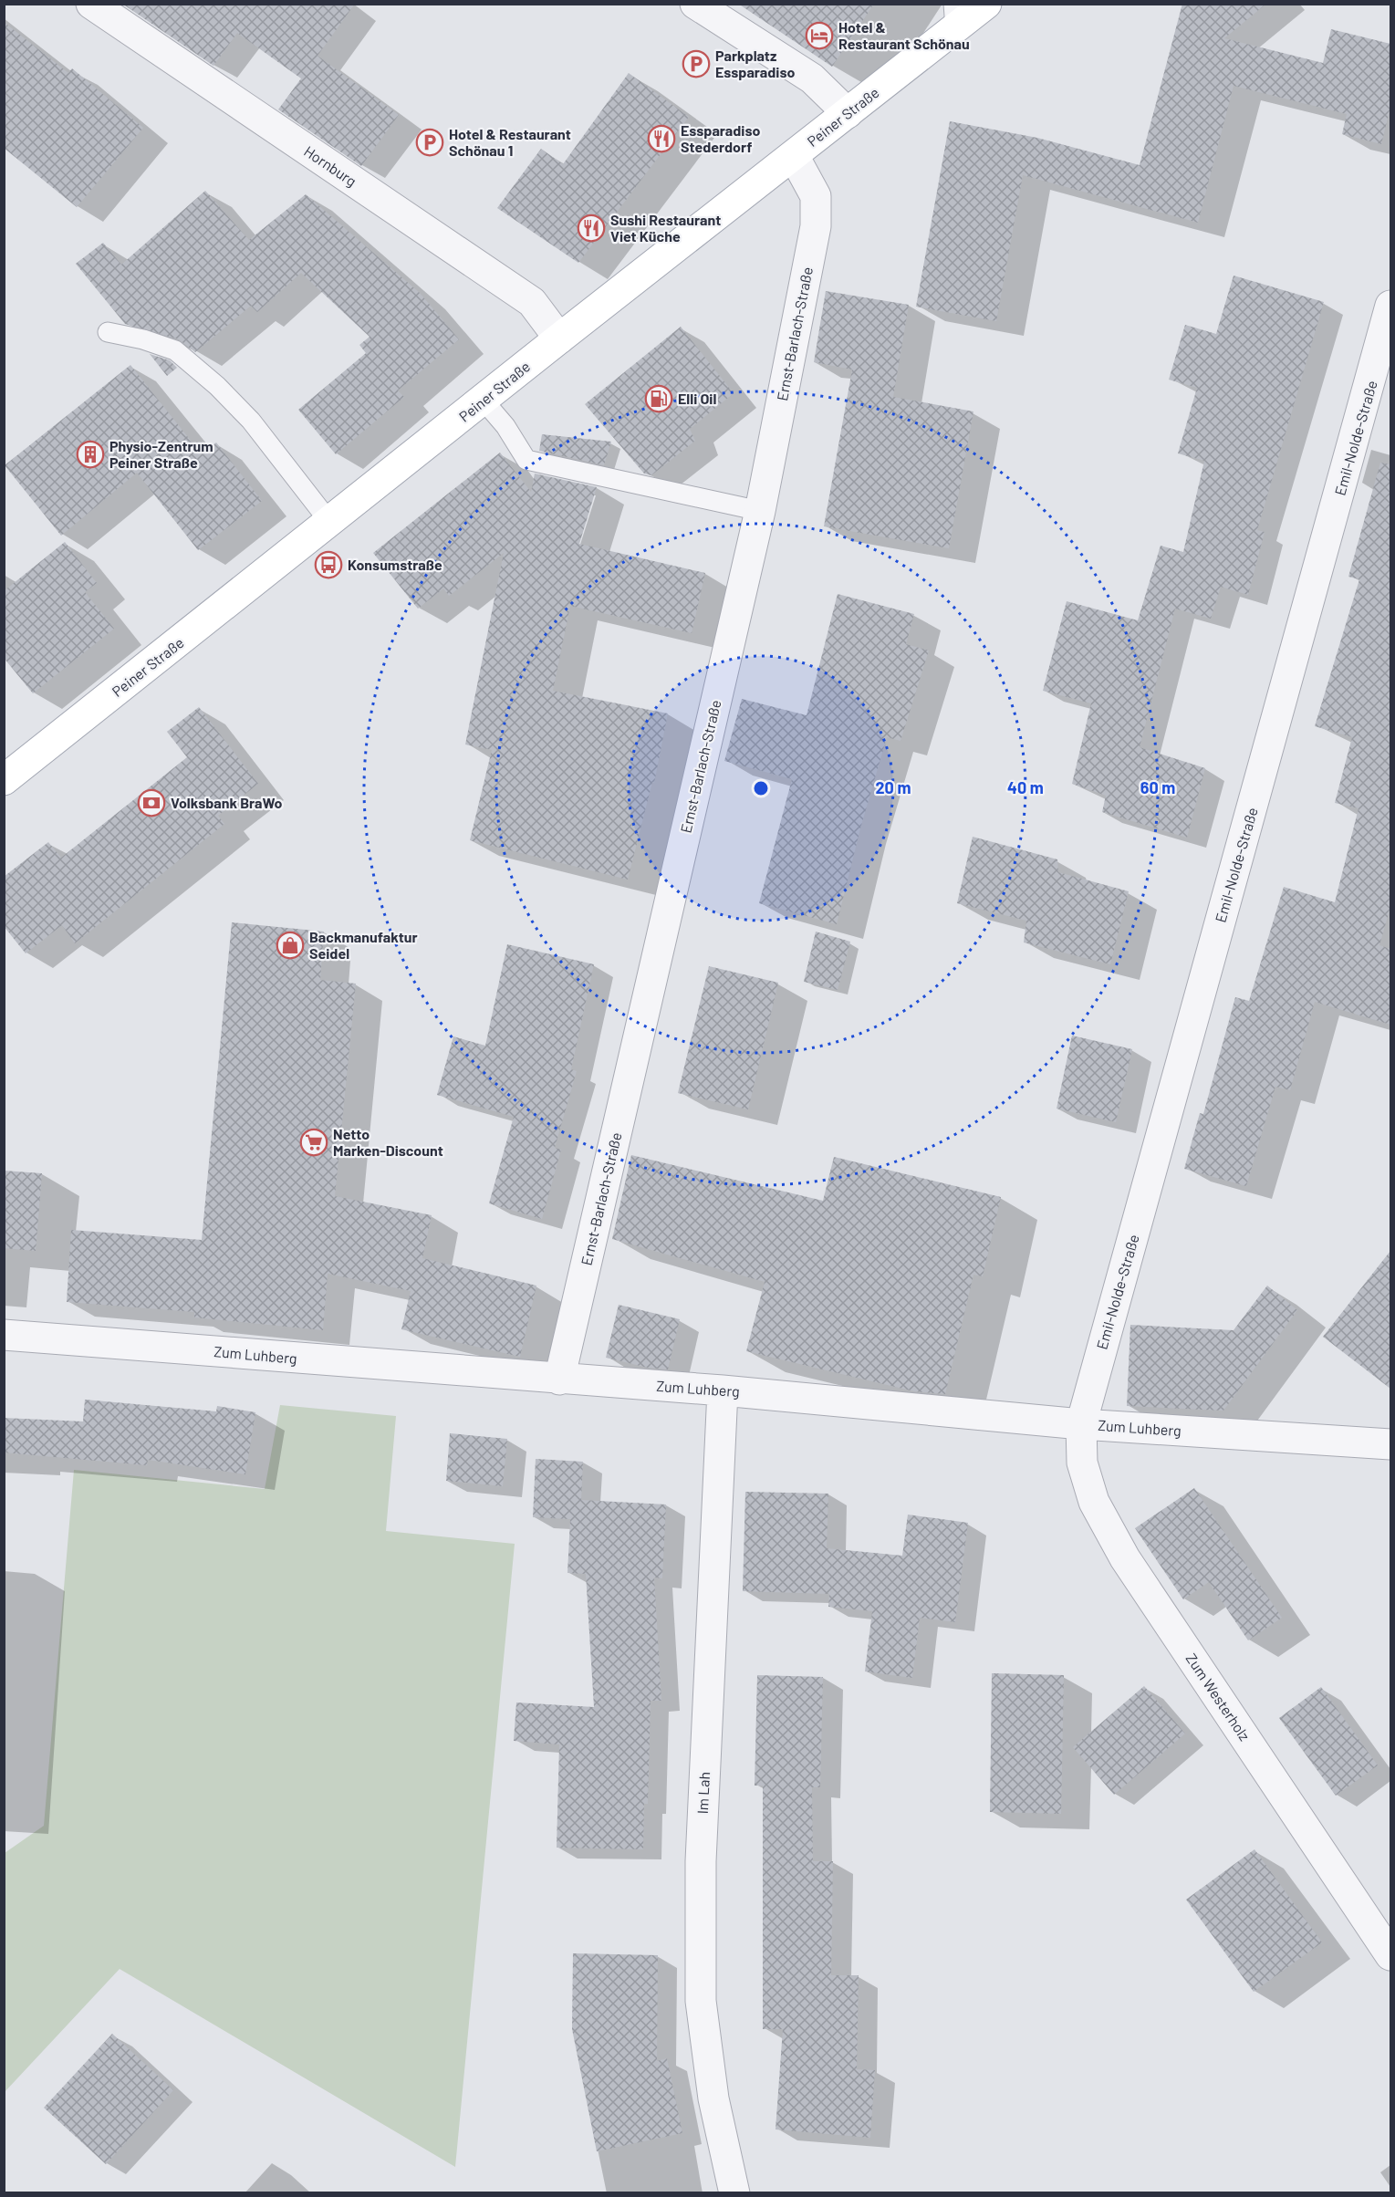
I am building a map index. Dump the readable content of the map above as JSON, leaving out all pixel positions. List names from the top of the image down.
{
  "streets": {
    "main road": ["Peiner Straße"],
    "street": [
      "Hornburg",
      "Ernst-Barlach-Straße",
      "Emil-Nolde-Straße",
      "Zum Luhberg",
      "Zum Westerholz",
      "Im Lah"
    ]
  },
  "crossings": [
    ["Peiner Straße", "Hornburg"],
    ["Peiner Straße", "Ernst-Barlach-Straße"],
    ["Ernst-Barlach-Straße", "Zum Luhberg"],
    ["Emil-Nolde-Straße", "Zum Luhberg"],
    ["Emil-Nolde-Straße", "Zum Westerholz"],
    ["Zum Luhberg", "Zum Westerholz"],
    ["Zum Luhberg", "Im Lah"]
  ],
  "places": {
    "hotel": ["Hotel & Restaurant Schönau"],
    "parking": ["Parkplatz Essparadiso", "Hotel & Restaurant Schönau 1"],
    "restaurant": ["Essparadiso Stederdorf", "Sushi Restaurant Viet Küche"],
    "fuel station": ["Elli Oil"],
    "building": ["Physio-Zentrum Peiner Straße"],
    "bus stop": ["Konsumstraße"],
    "bank": ["Volksbank BraWo"],
    "shop": ["Backmanufaktur Seidel"],
    "supermarket": ["Netto Marken-Discount"]
  },
  "rings": ["20 m", "40 m", "60 m"]
}
